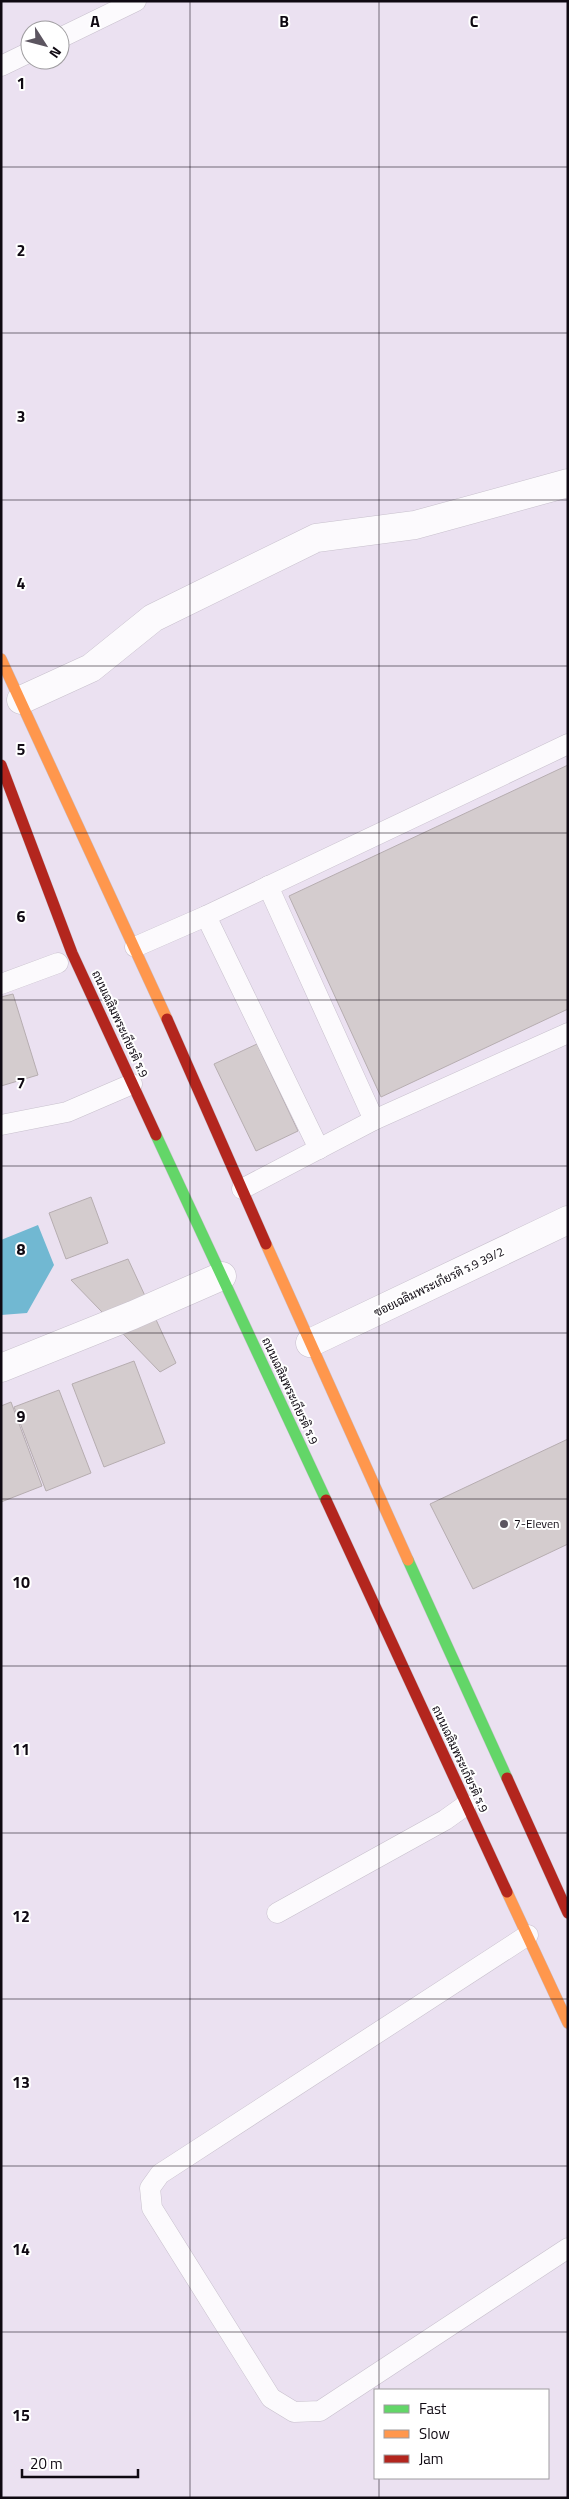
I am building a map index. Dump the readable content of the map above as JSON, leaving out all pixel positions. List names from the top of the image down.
{
  "streets": {
    "main road": ["ถนนเฉลิมพระเกียรติ ร.9"],
    "street": ["ซอยเฉลิมพระเกียรติ ร.9 39/2"]
  },
  "places": ["7-Eleven"],
  "legend": ["Fast", "Slow", "Jam"],
  "scale_bar": "20 m",
  "north": "bottom right",
  "grid": {
    "columns": ["A", "B", "C"],
    "rows": [
      "1",
      "2",
      "3",
      "4",
      "5",
      "6",
      "7",
      "8",
      "9",
      "10",
      "11",
      "12",
      "13",
      "14",
      "15"
    ]
  }
}
